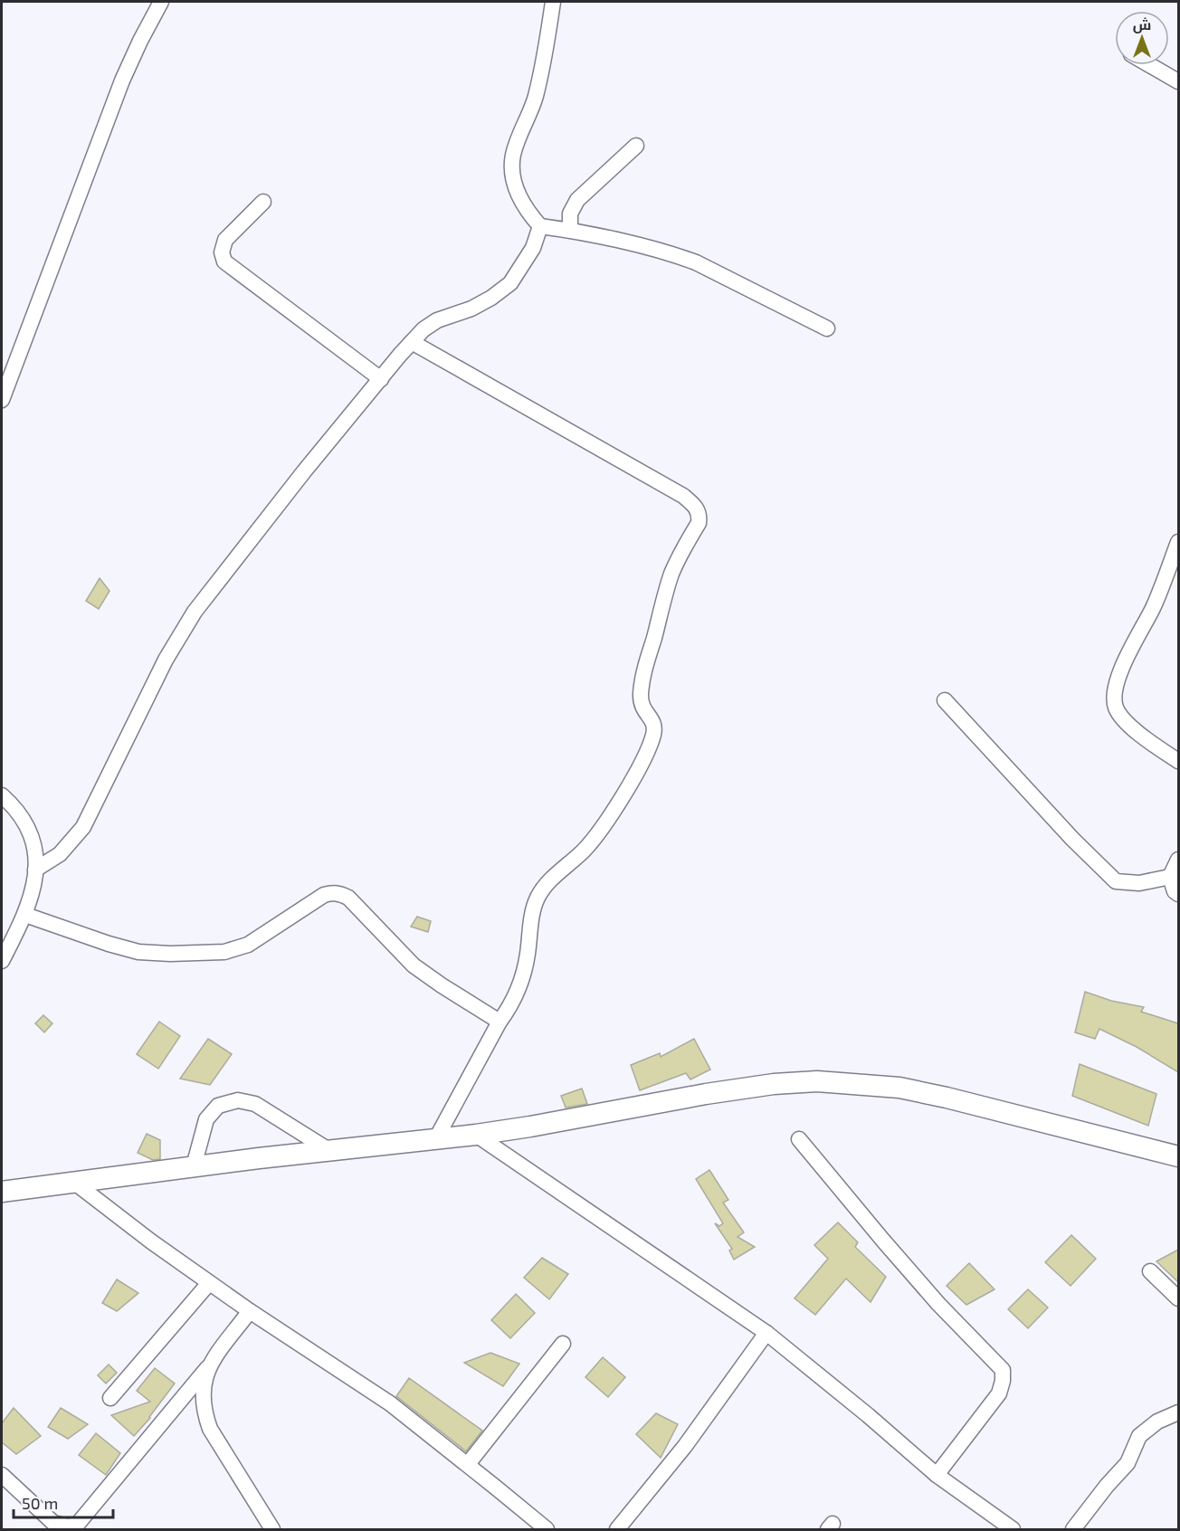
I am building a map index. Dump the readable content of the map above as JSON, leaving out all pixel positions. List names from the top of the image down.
{
  "scale_bar": "50 m",
  "north": "top"
}
